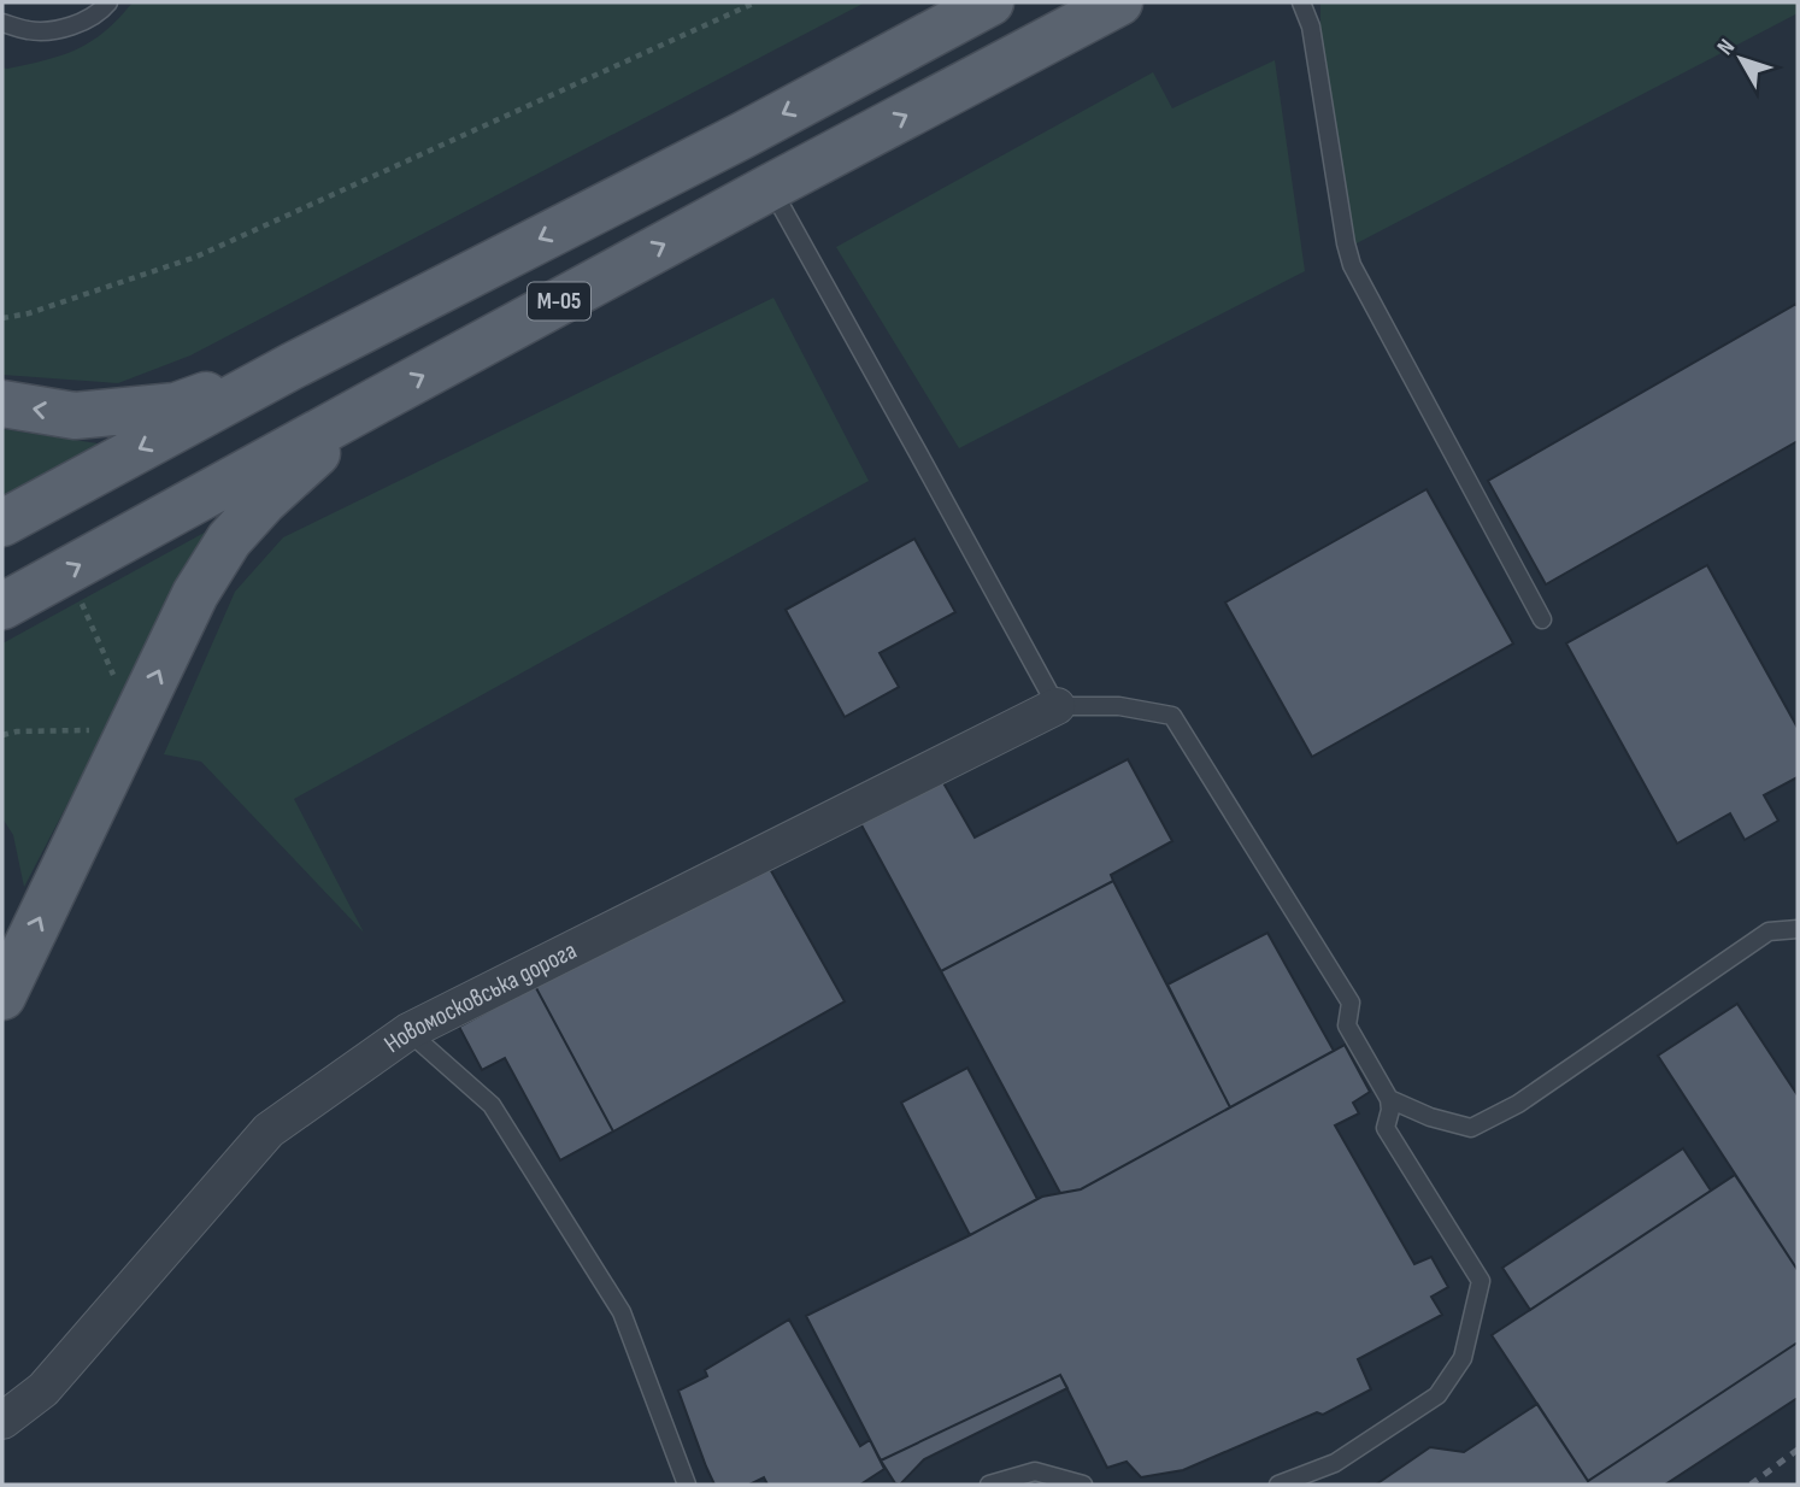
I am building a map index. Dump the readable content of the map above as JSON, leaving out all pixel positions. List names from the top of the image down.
{
  "streets": {
    "main road": ["М-05"],
    "street": ["Новомосковська дорога"]
  },
  "north": "top left"
}
